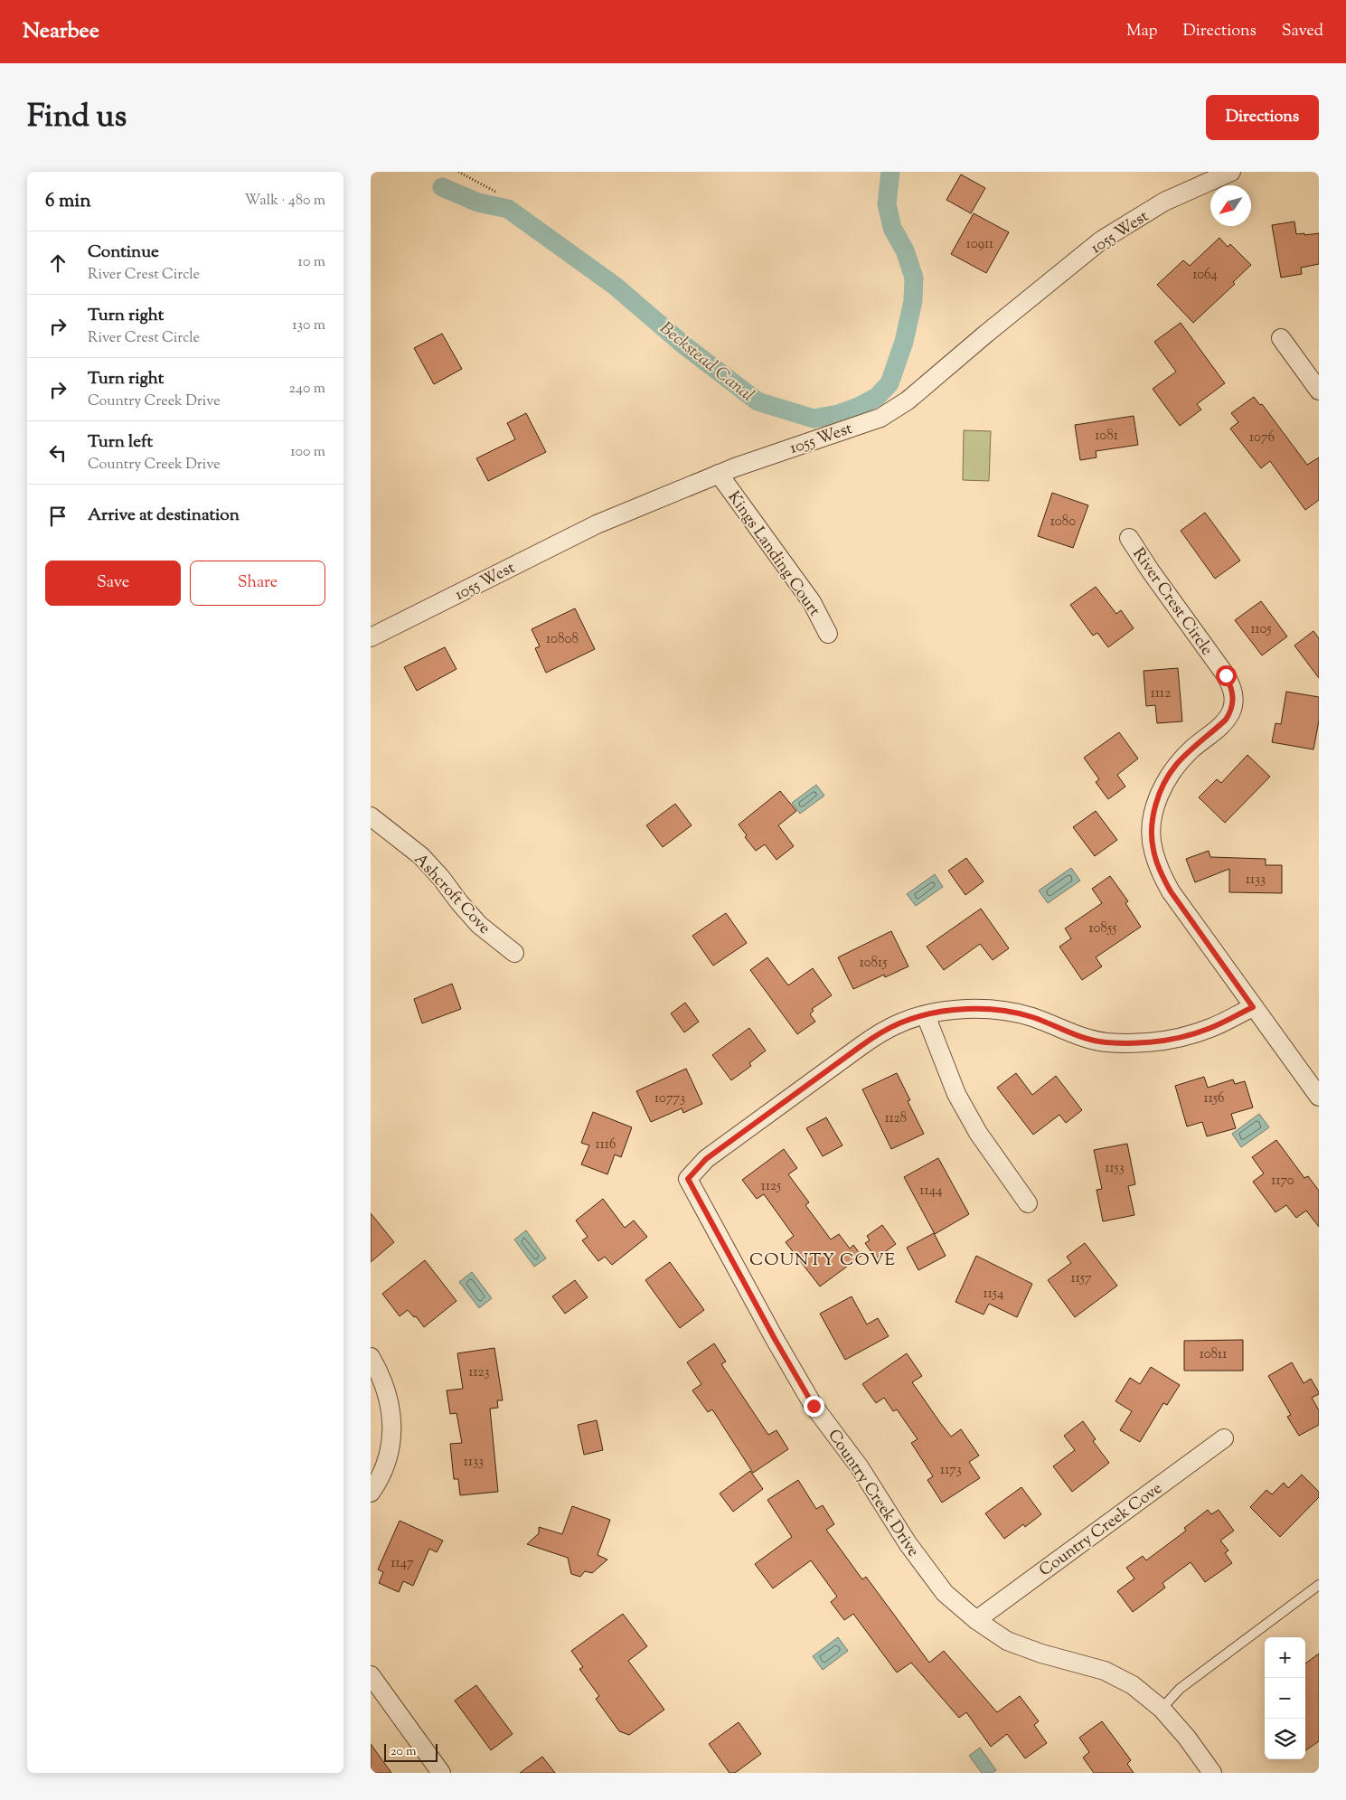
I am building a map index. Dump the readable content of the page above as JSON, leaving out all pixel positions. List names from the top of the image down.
{
  "streets": {
    "street": [
      "1055 West",
      "Kings Landing Court",
      "River Crest Circle",
      "Ashcroft Cove",
      "Country Creek Drive",
      "Country Creek Cove"
    ]
  },
  "crossings": [
    ["1055 West", "Kings Landing Court"],
    ["River Crest Circle", "Country Creek Drive"],
    ["Country Creek Drive", "Country Creek Cove"]
  ],
  "districts": ["COUNTY COVE"],
  "water": ["Beckstead Canal"],
  "house_numbers": [
    "10911",
    "1064",
    "1081",
    "1076",
    "1080",
    "1105",
    "10808",
    "1112",
    "1133",
    "10855",
    "10815",
    "10773",
    "1156",
    "1128",
    "1116",
    "1153",
    "1170",
    "1125",
    "1144",
    "1157",
    "1154",
    "10811",
    "1123",
    "1133",
    "1173",
    "1147"
  ],
  "scale_bar": "20 m",
  "north": "bottom left",
  "page": {
    "header": "Nearbee",
    "nav": ["Map", "Directions", "Saved"],
    "title": "Find us",
    "buttons": [
      "Directions",
      ["Save", "Share"]
    ],
    "heading": ["6 min", "Walk · 480 m"],
    "list": [
      ["Continue", "River Crest Circle", "10 m"],
      ["Turn right", "River Crest Circle", "130 m"],
      ["Turn right", "Country Creek Drive", "240 m"],
      ["Turn left", "Country Creek Drive", "100 m"],
      "Arrive at destination"
    ],
    "map_buttons": ["+", "−"],
    "scale": "20 m"
  }
}
